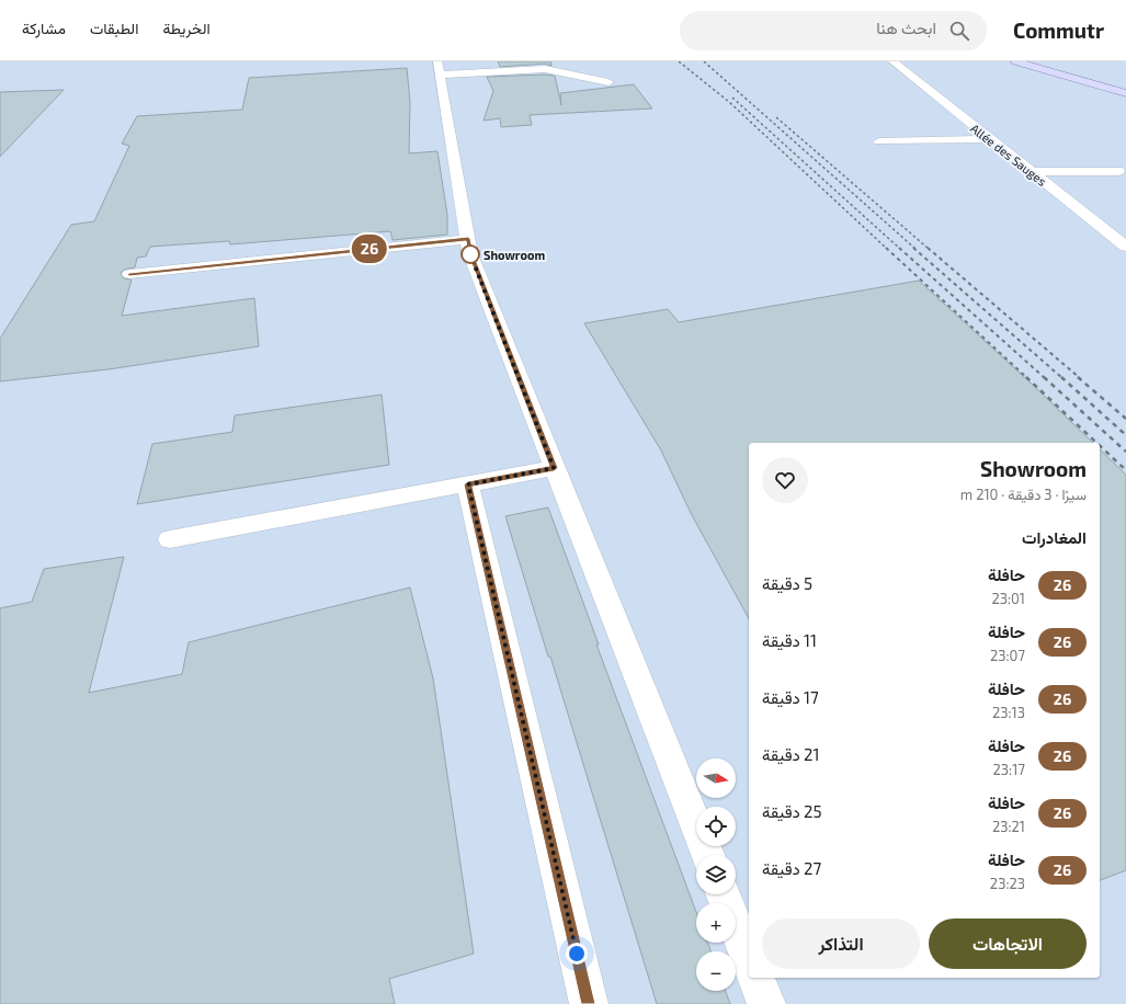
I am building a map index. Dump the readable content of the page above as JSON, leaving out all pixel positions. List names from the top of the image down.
{
  "streets": {
    "street": ["Allée des Sauges"]
  },
  "places": ["Showroom"],
  "lines": ["bus line 26"],
  "north": "right",
  "page": {
    "header": "Commutr",
    "search": "ابحث هنا",
    "nav": ["الخريطة", "الطبقات", "مشاركة"],
    "on_map": "26",
    "heading": [
      ["Showroom", "سيرًا · 3 دقيقة · 210 m"],
      "المغادرات"
    ],
    "list": [
      {
        "mark": "26",
        "name": "حافلة",
        "note": "23:01",
        "value": "5 دقيقة"
      },
      {
        "mark": "26",
        "name": "حافلة",
        "note": "23:07",
        "value": "11 دقيقة"
      },
      {
        "mark": "26",
        "name": "حافلة",
        "note": "23:13",
        "value": "17 دقيقة"
      },
      {
        "mark": "26",
        "name": "حافلة",
        "note": "23:17",
        "value": "21 دقيقة"
      },
      {
        "mark": "26",
        "name": "حافلة",
        "note": "23:21",
        "value": "25 دقيقة"
      },
      {
        "mark": "26",
        "name": "حافلة",
        "note": "23:23",
        "value": "27 دقيقة"
      }
    ],
    "map_buttons": ["+", "−"],
    "buttons": ["الاتجاهات", "التذاكر"]
  }
}
